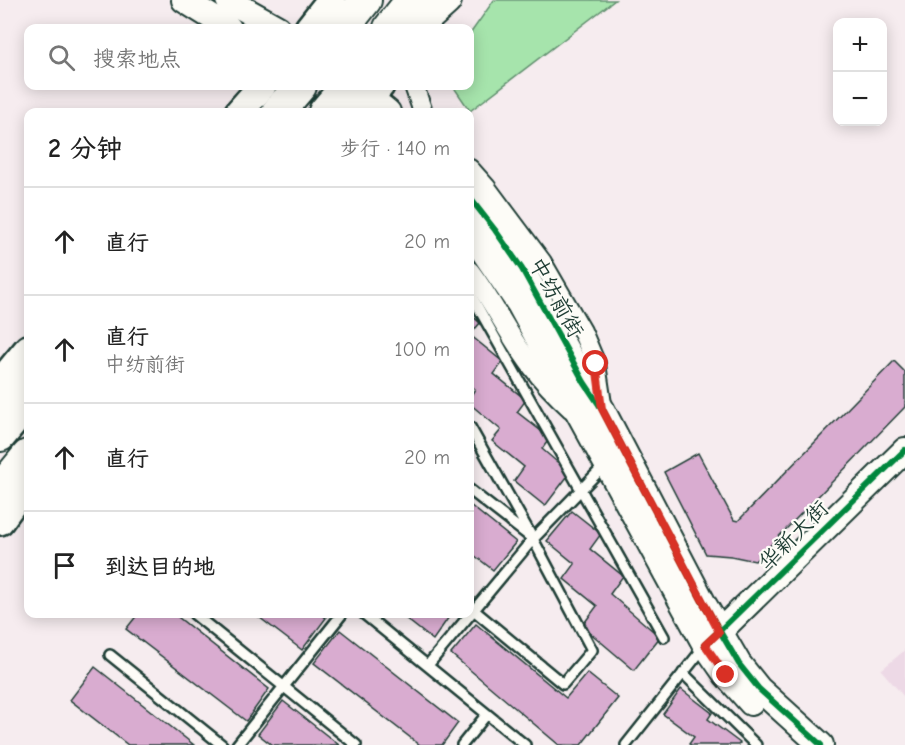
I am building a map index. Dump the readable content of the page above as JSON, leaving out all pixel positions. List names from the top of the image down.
{
  "streets": {
    "street": ["中纺前街", "华新大街"]
  },
  "crossings": [
    ["中纺前街", "华新大街"]
  ],
  "page": {
    "map_buttons": ["+", "−"],
    "search": "搜索地点",
    "heading": ["2 分钟", "步行 · 140 m"],
    "list": [
      ["直行", "20 m"],
      ["直行", "中纺前街", "100 m"],
      ["直行", "20 m"],
      "到达目的地"
    ]
  }
}
